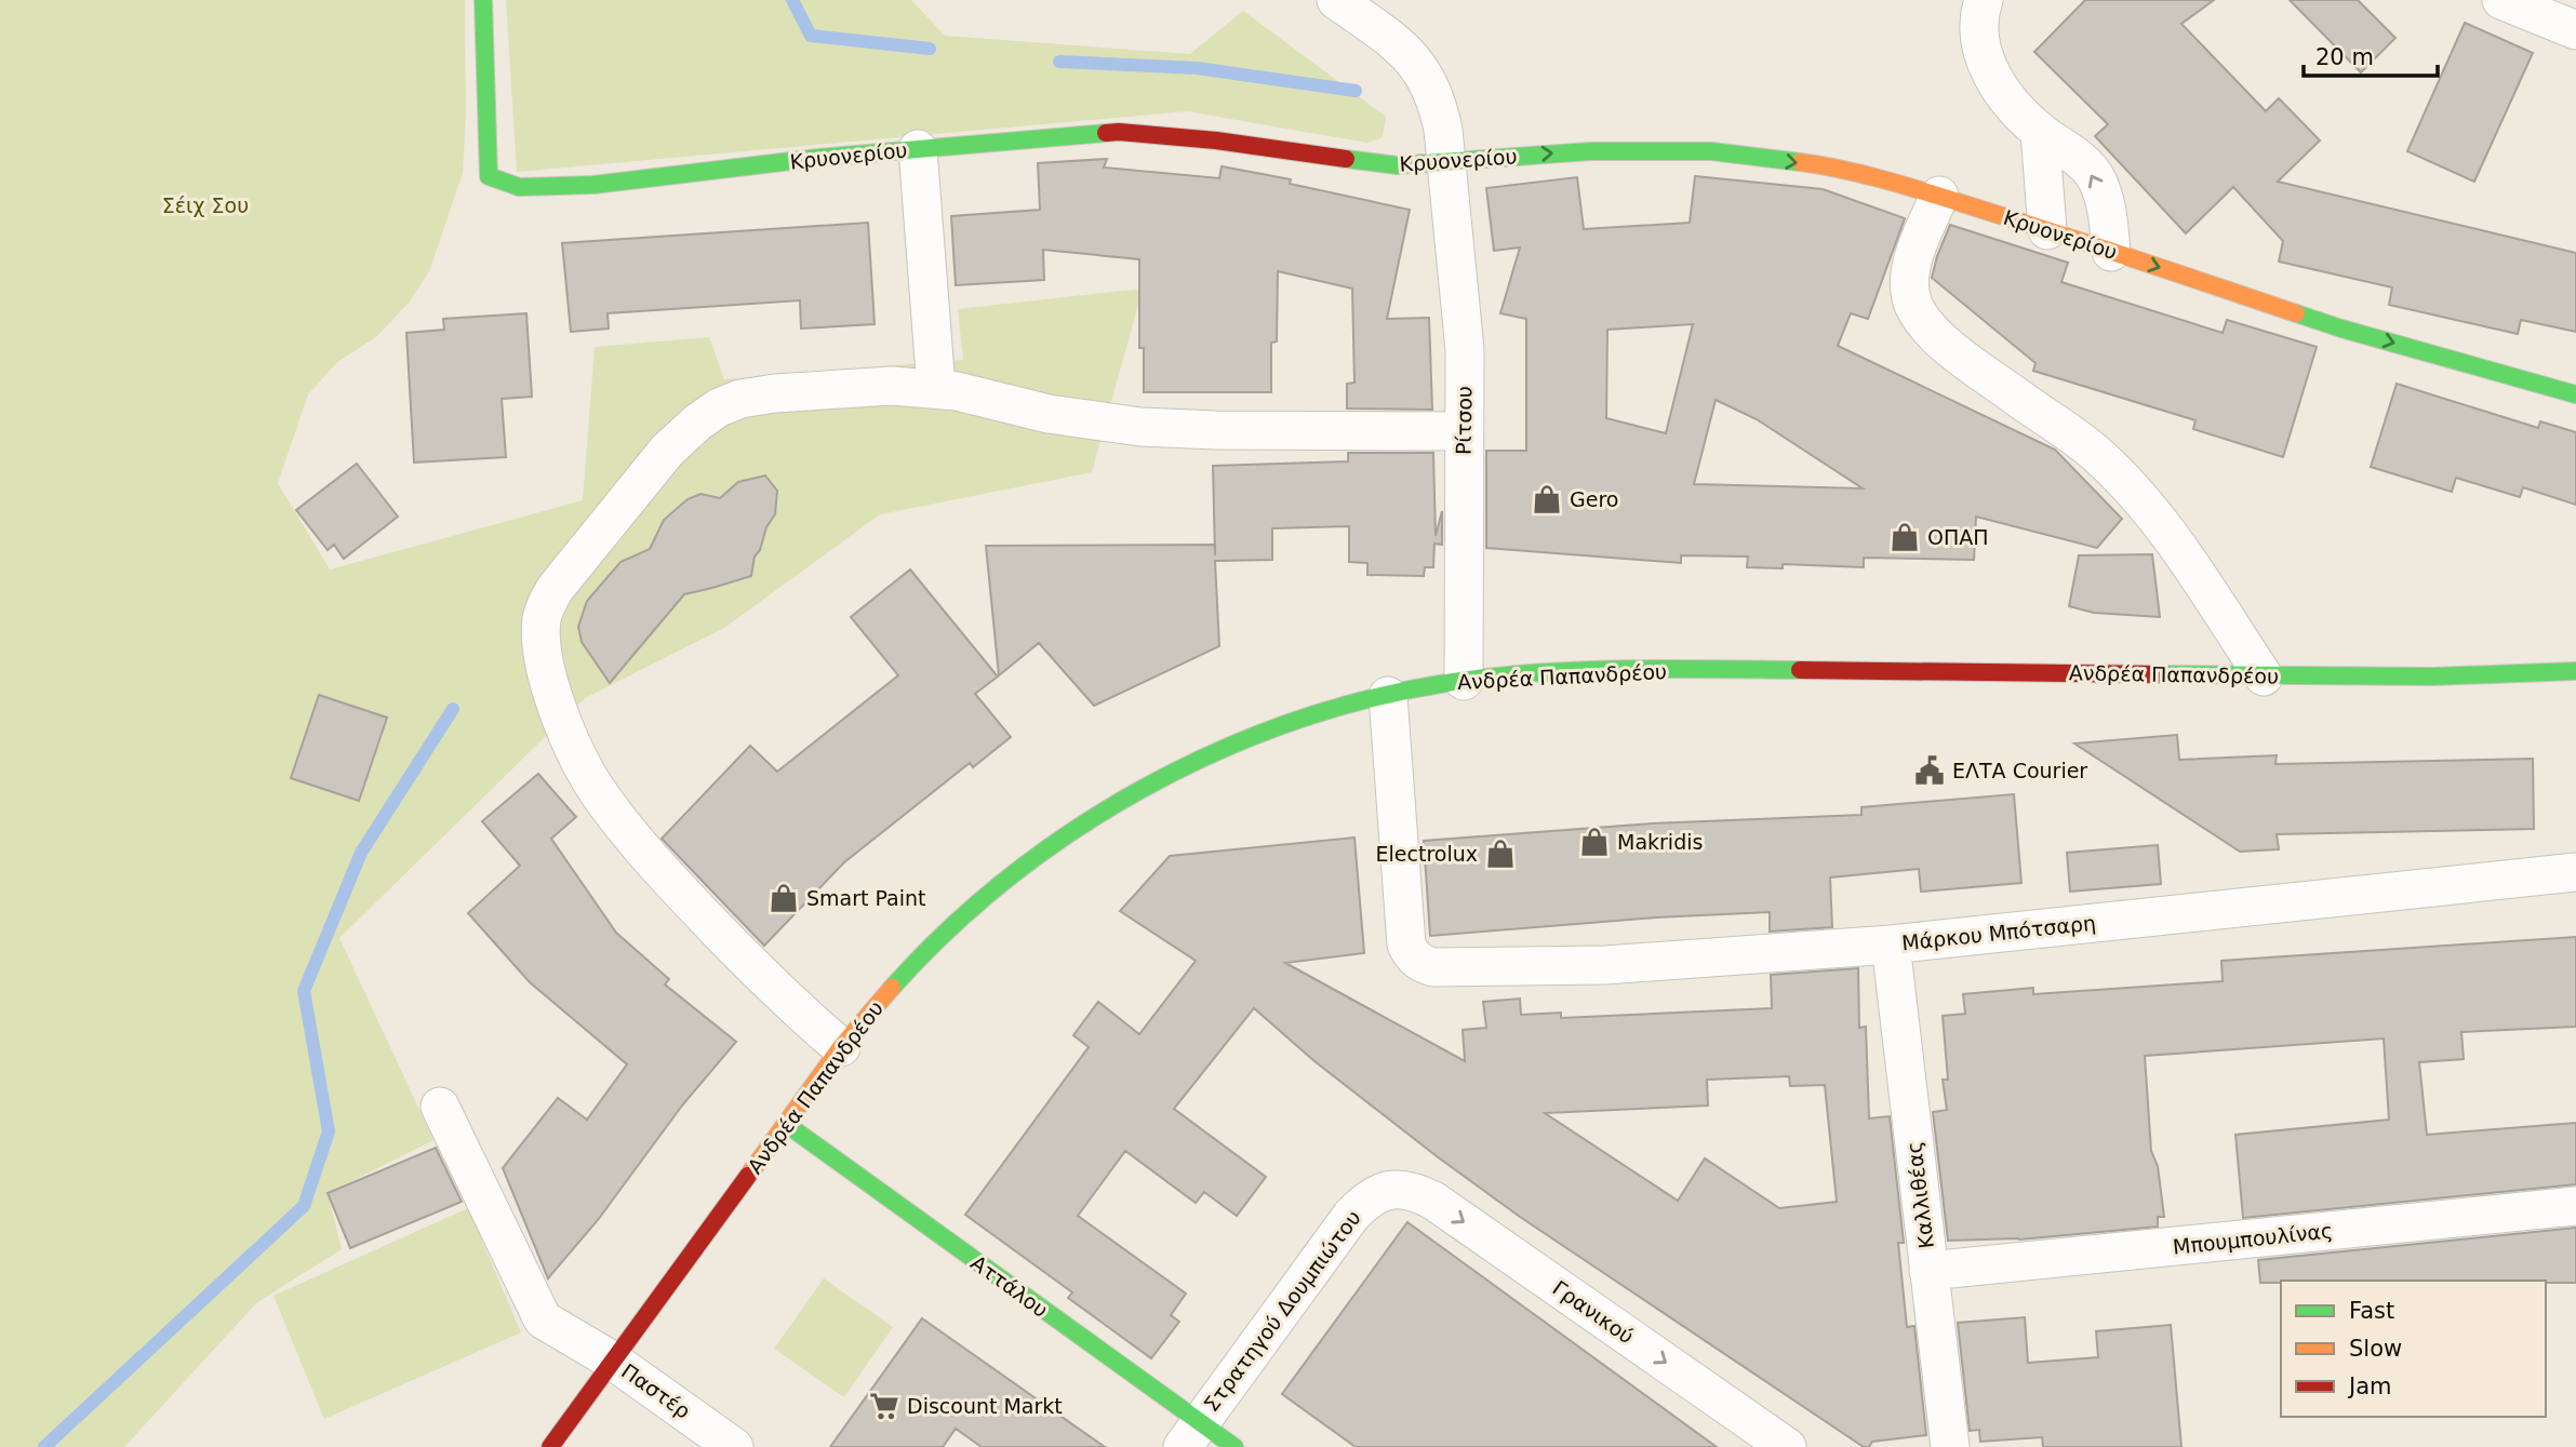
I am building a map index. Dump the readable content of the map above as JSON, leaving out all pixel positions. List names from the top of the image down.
{
  "streets": {
    "street": [
      "Κρυονερίου",
      "Ρίτσου",
      "Ανδρέα Παπανδρέου",
      "Μάρκου Μπότσαρη",
      "Καλλιθέας",
      "Μπουμπουλίνας",
      "Αττάλου",
      "Στρατηγού Δουμπιώτου",
      "Γρανικού",
      "Παστέρ"
    ]
  },
  "crossings": [
    ["Κρυονερίου", "Ρίτσου"],
    ["Ρίτσου", "Ανδρέα Παπανδρέου"],
    ["Ανδρέα Παπανδρέου", "Μάρκου Μπότσαρη"],
    ["Ανδρέα Παπανδρέου", "Αττάλου"],
    ["Ανδρέα Παπανδρέου", "Παστέρ"],
    ["Μάρκου Μπότσαρη", "Καλλιθέας"],
    ["Καλλιθέας", "Μπουμπουλίνας"],
    ["Αττάλου", "Στρατηγού Δουμπιώτου"],
    ["Στρατηγού Δουμπιώτου", "Γρανικού"]
  ],
  "one_way": ["Κρυονερίου", "Γρανικού"],
  "parks": ["Σέιχ Σου"],
  "places": {
    "shop": [
      "Gero",
      "ΟΠΑΠ",
      "Makridis",
      "Electrolux",
      "Smart Paint"
    ],
    "public building": ["ΕΛΤΑ Courier"],
    "supermarket": ["Discount Markt"]
  },
  "legend": ["Fast", "Slow", "Jam"],
  "scale_bar": "20 m"
}
